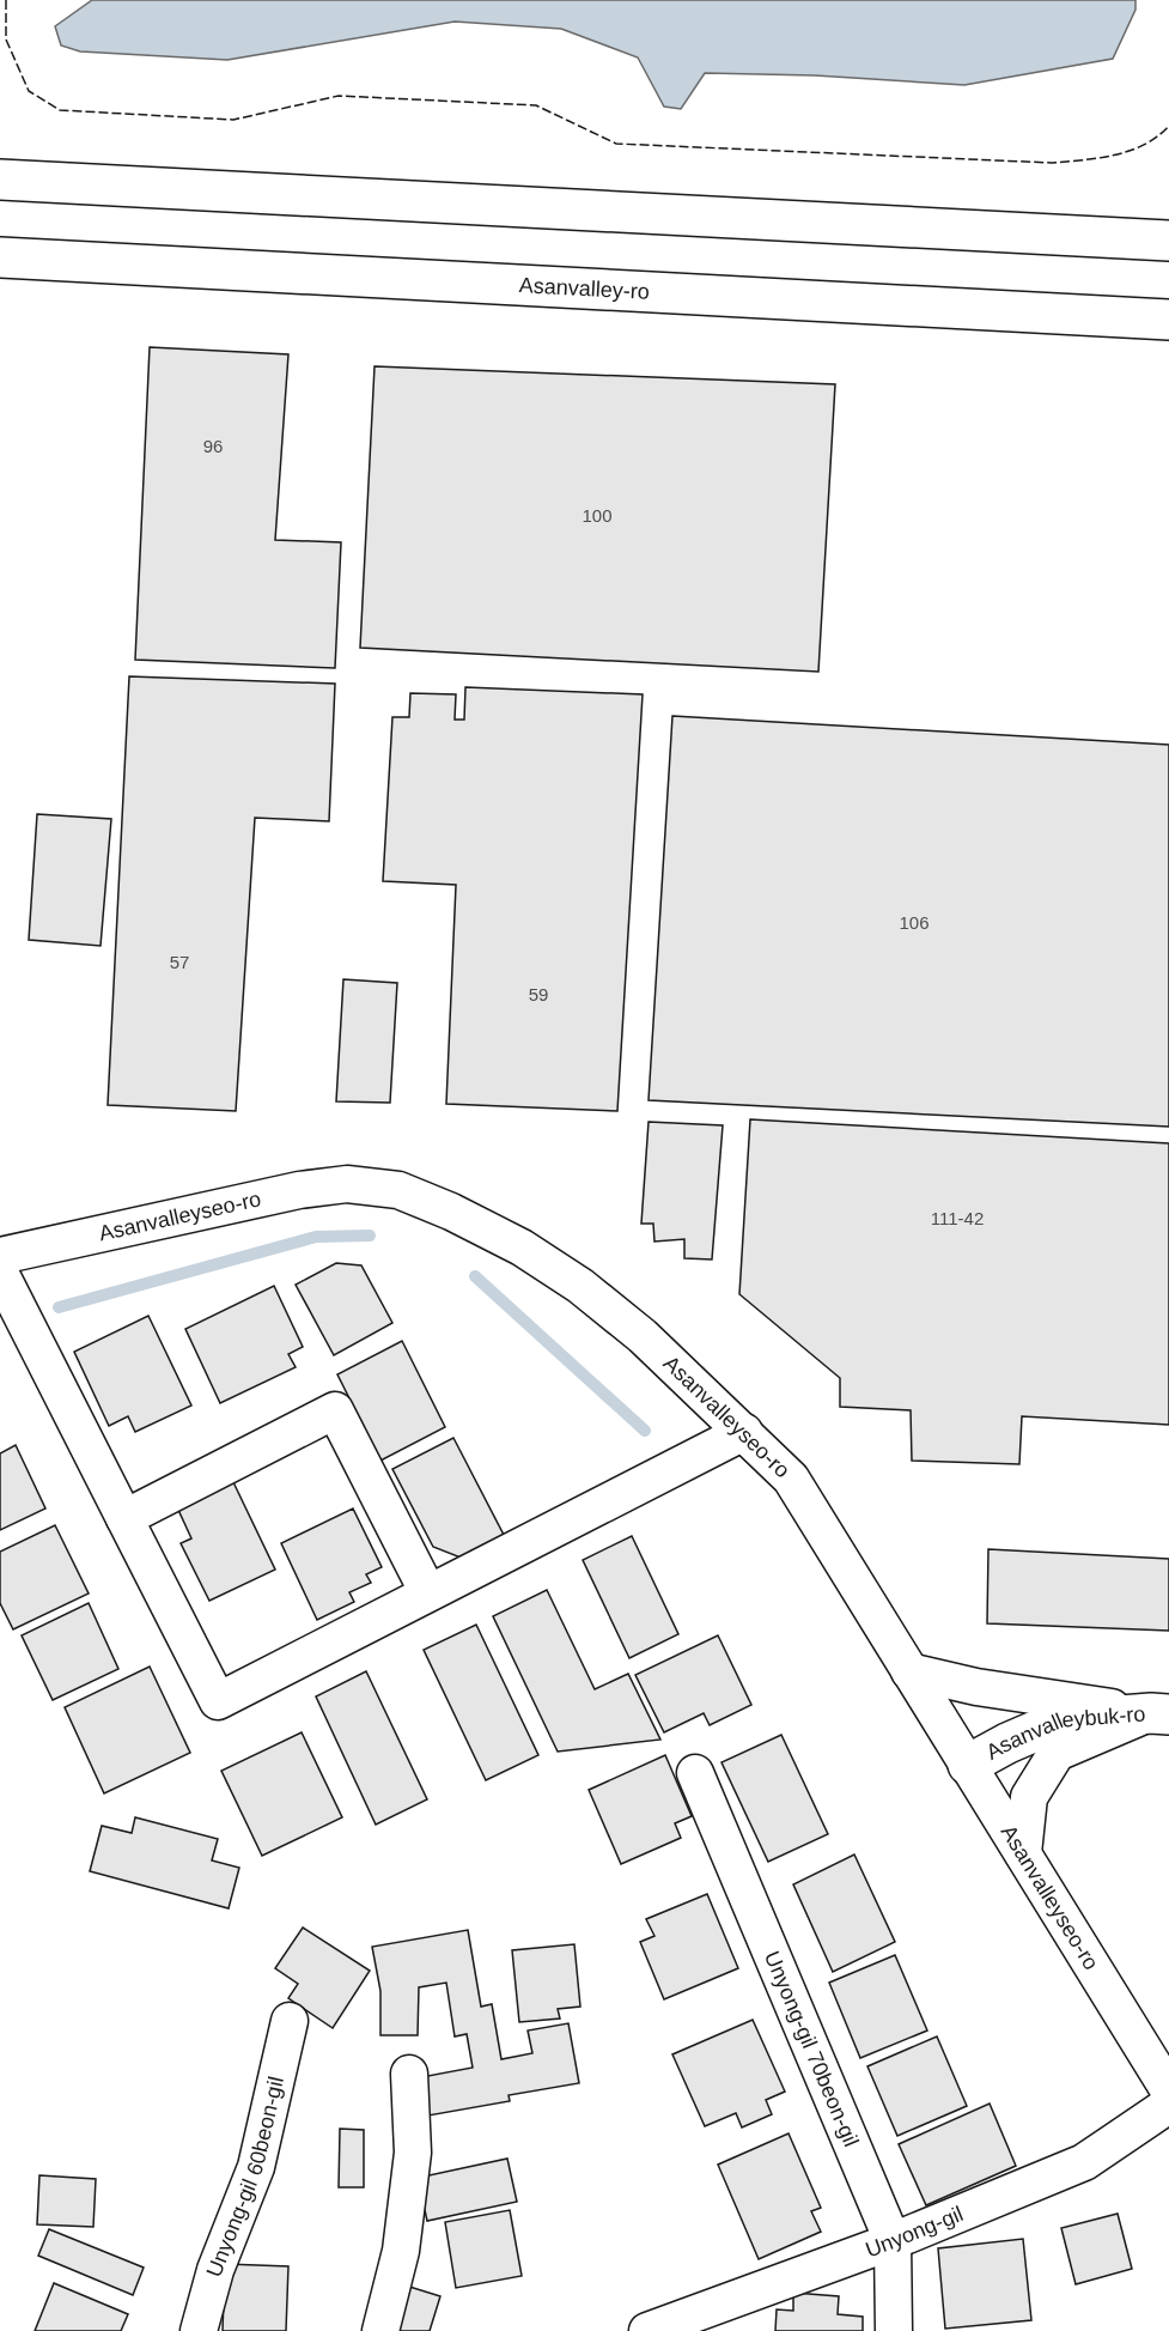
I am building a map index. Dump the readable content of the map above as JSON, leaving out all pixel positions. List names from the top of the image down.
{
  "streets": {
    "street": [
      "Asanvalley-ro",
      "Asanvalleyseo-ro",
      "Asanvalleybuk-ro",
      "Unyong-gil 70beon-gil",
      "Unyong-gil 60beon-gil",
      "Unyong-gil"
    ]
  },
  "crossings": [
    ["Asanvalleyseo-ro", "Asanvalleybuk-ro"],
    ["Unyong-gil 70beon-gil", "Unyong-gil"]
  ],
  "house_numbers": [
    "96",
    "100",
    "106",
    "57",
    "59",
    "111-42"
  ]
}
